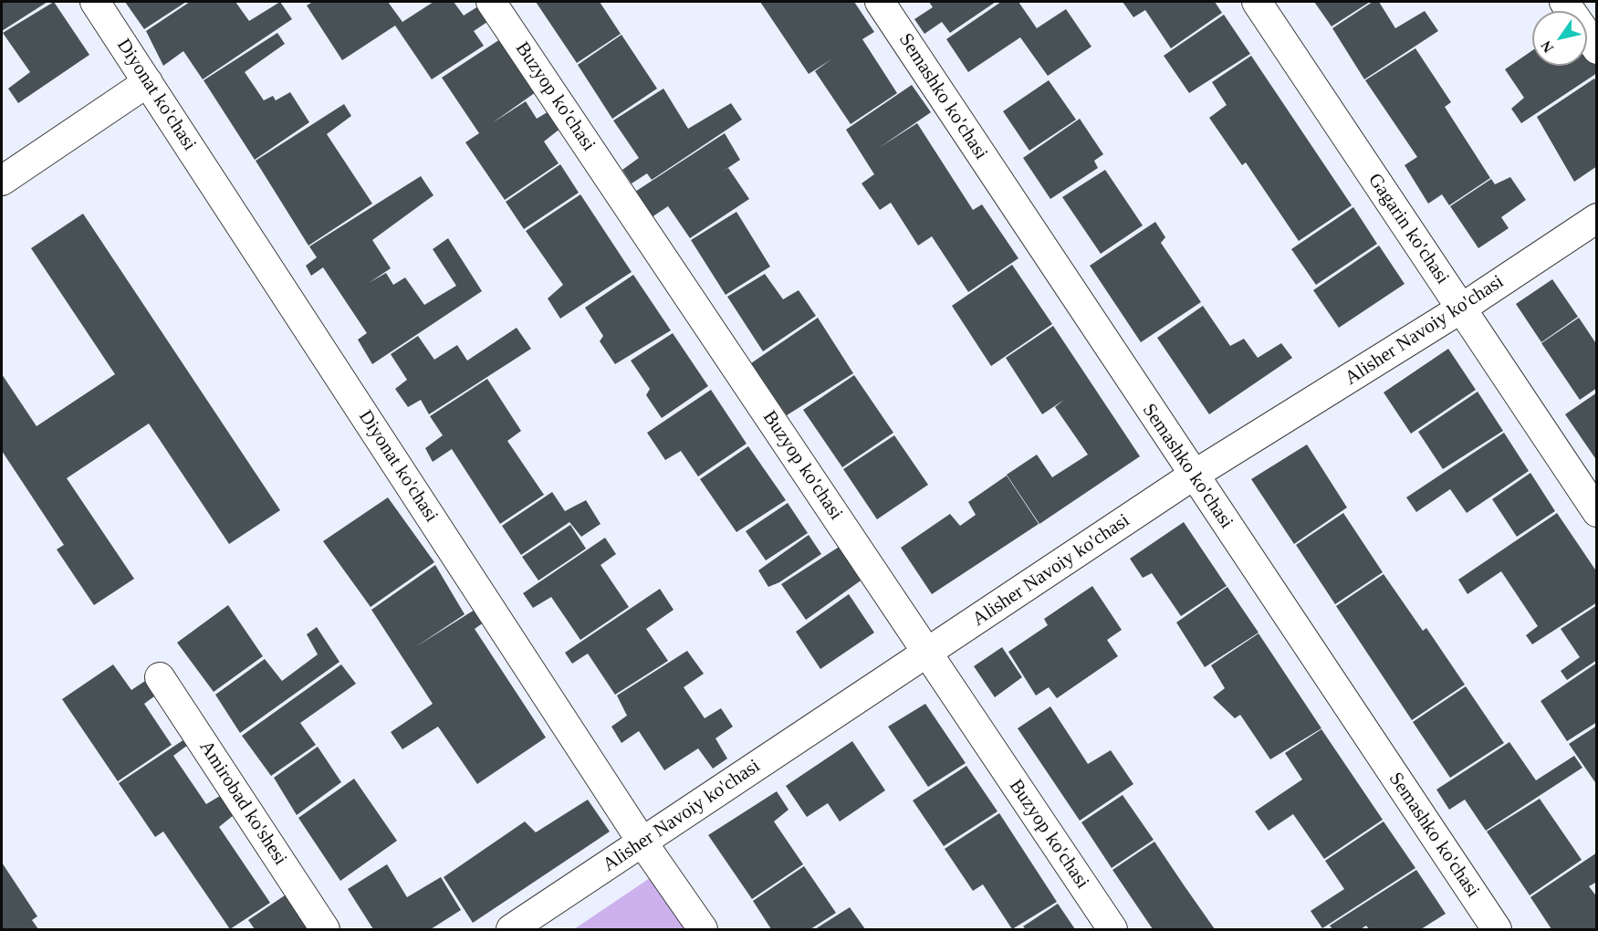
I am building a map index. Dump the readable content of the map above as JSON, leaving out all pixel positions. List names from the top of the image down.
{
  "streets": {
    "street": [
      "Diyonat ko'chasi",
      "Buzyop ko'chasi",
      "Semashko ko'chasi",
      "Gagarin ko'chasi",
      "Alisher Navoiy ko'chasi",
      "Amirobad ko'shesi"
    ]
  },
  "crossings": [
    ["Diyonat ko'chasi", "Alisher Navoiy ko'chasi"],
    ["Buzyop ko'chasi", "Alisher Navoiy ko'chasi"],
    ["Semashko ko'chasi", "Alisher Navoiy ko'chasi"],
    ["Gagarin ko'chasi", "Alisher Navoiy ko'chasi"]
  ],
  "north": "bottom left"
}
